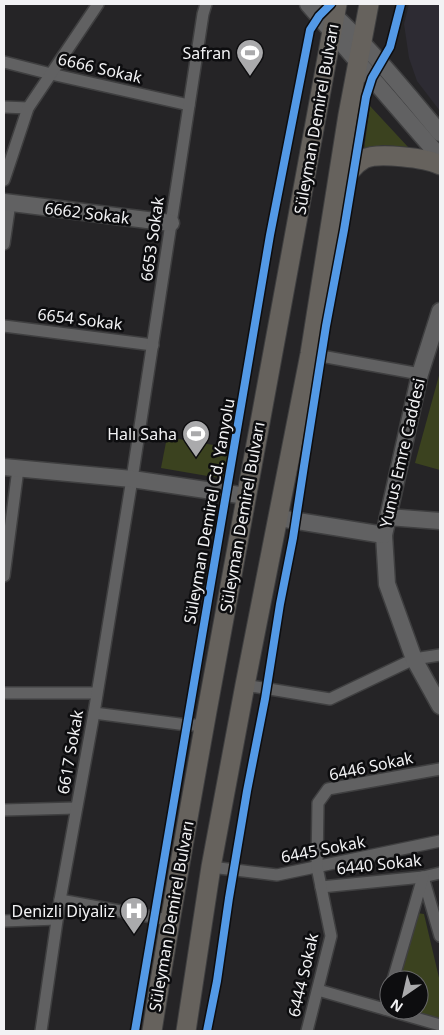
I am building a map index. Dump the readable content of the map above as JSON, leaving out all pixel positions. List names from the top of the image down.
{
  "streets": {
    "main road": ["Süleyman Demirel Bulvarı"],
    "street": [
      "6666 Sokak",
      "6662 Sokak",
      "6653 Sokak",
      "6654 Sokak",
      "Yunus Emre Caddesi",
      "6617 Sokak",
      "6446 Sokak",
      "6445 Sokak",
      "6440 Sokak",
      "6444 Sokak"
    ],
    "cycle path": ["Süleyman Demirel Cd. Yanyolu"]
  },
  "crossings": [
    ["6666 Sokak", "6653 Sokak"],
    ["Süleyman Demirel Bulvarı", "6445 Sokak"],
    ["6662 Sokak", "6653 Sokak"],
    ["6653 Sokak", "6654 Sokak"],
    ["6653 Sokak", "6617 Sokak"],
    ["6446 Sokak", "6445 Sokak"],
    ["6446 Sokak", "6444 Sokak"],
    ["6445 Sokak", "6444 Sokak"],
    ["6440 Sokak", "6444 Sokak"]
  ],
  "places": {
    "sports": ["Safran", "Halı Saha"],
    "hospital": ["Denizli Diyaliz"]
  },
  "north": "bottom left"
}
